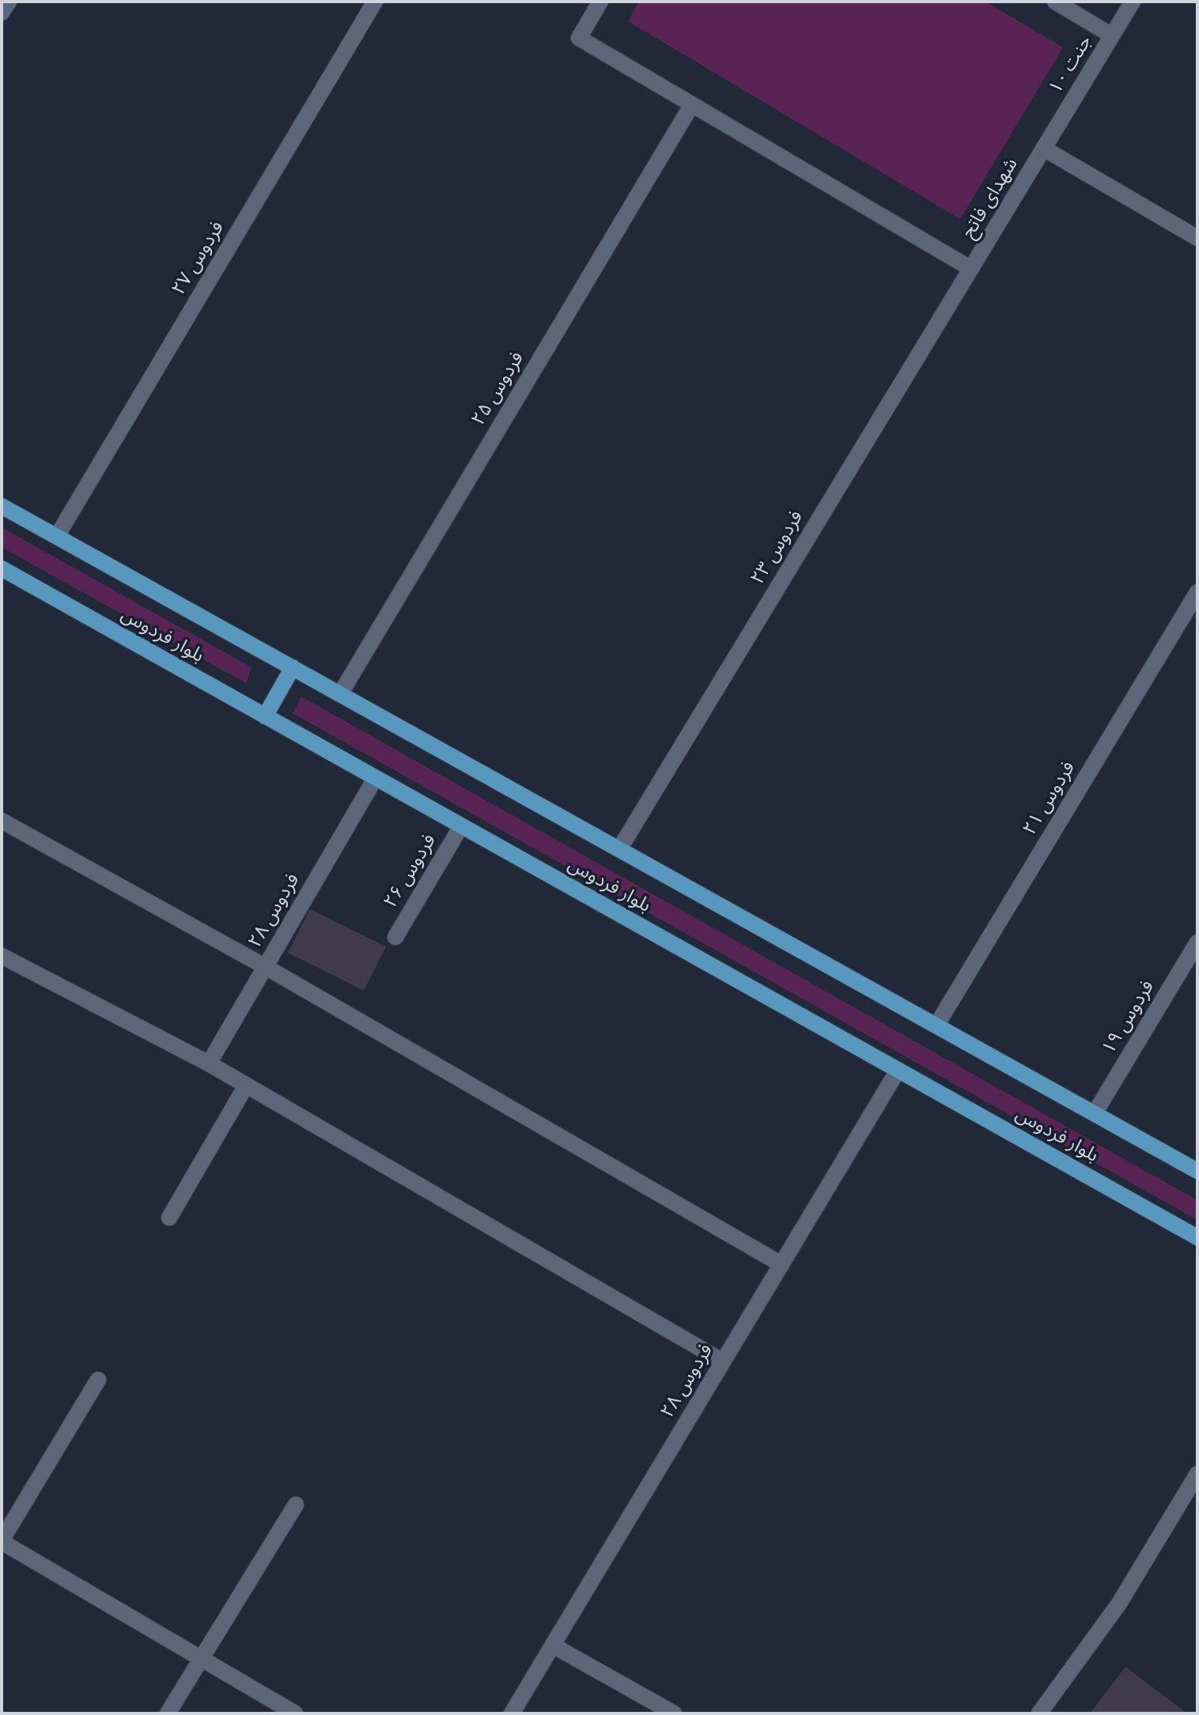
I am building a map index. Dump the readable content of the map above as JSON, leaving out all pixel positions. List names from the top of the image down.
{
  "streets": {
    "main road": ["بلوار فردوس"],
    "street": [
      "جنت ۱۰",
      "شهدای فاتح",
      "فردوس ۲۷",
      "فردوس ۲۵",
      "فردوس ۲۳",
      "فردوس ۲۱",
      "فردوس ۲۶",
      "فردوس ۲۸",
      "فردوس ۱۹"
    ]
  },
  "crossings": [
    ["جنت ۱۰", "شهدای فاتح"],
    ["شهدای فاتح", "فردوس ۲۳"],
    ["فردوس ۲۷", "بلوار فردوس"],
    ["فردوس ۲۵", "بلوار فردوس"],
    ["فردوس ۲۳", "بلوار فردوس"],
    ["بلوار فردوس", "فردوس ۲۱"],
    ["بلوار فردوس", "فردوس ۲۶"],
    ["بلوار فردوس", "فردوس ۲۸"],
    ["بلوار فردوس", "فردوس ۱۹"]
  ]
}
